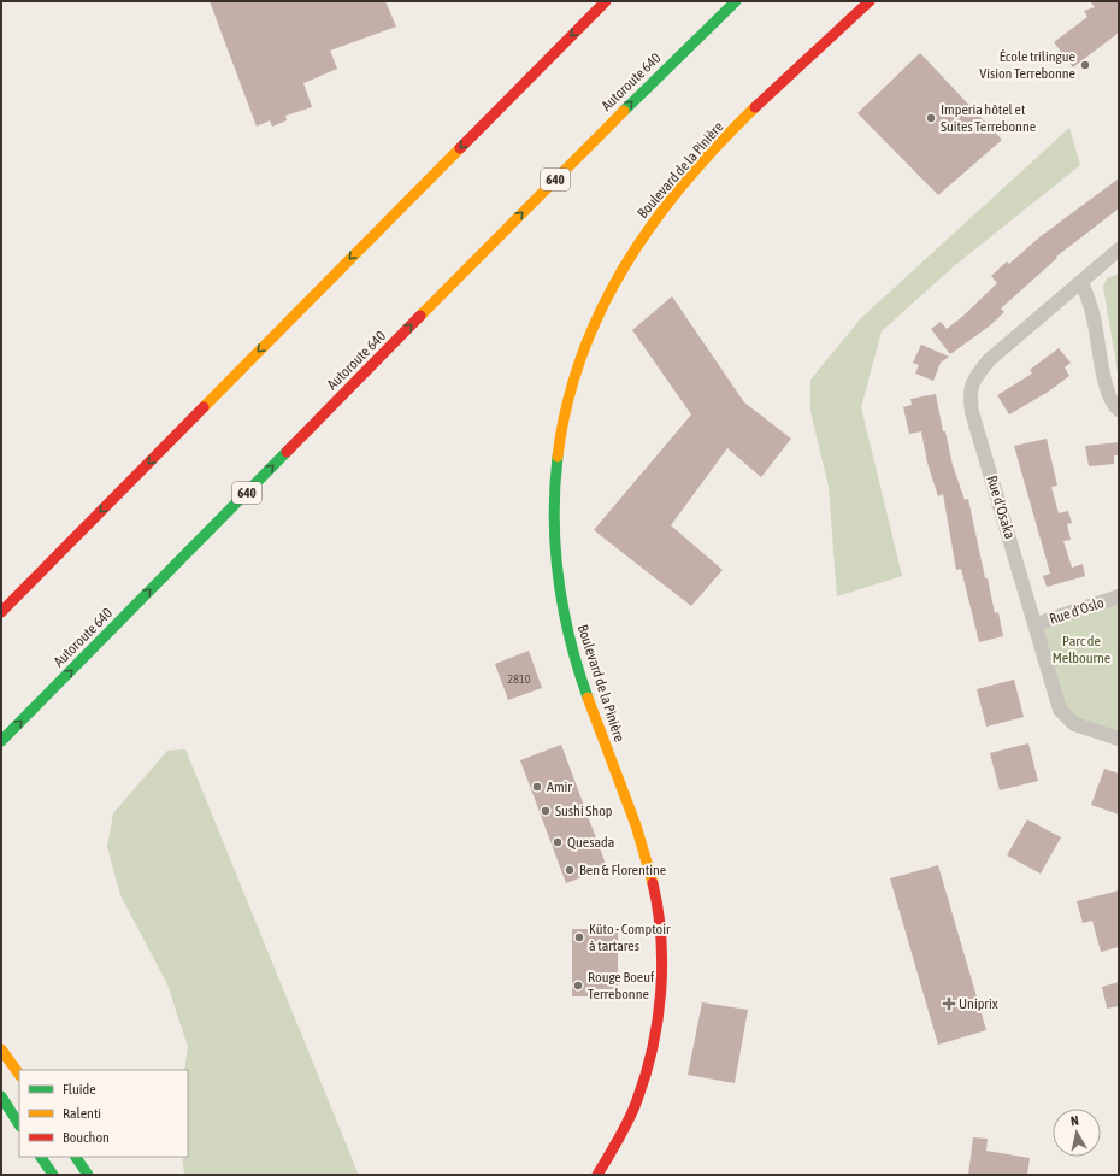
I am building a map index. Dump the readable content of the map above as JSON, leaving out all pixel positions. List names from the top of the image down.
{
  "streets": {
    "main road": ["Autoroute 640", "Boulevard de la Pinière", "640"],
    "street": ["Rue d'Osaka", "Rue d'Oslo"]
  },
  "crossings": [
    ["Rue d'Osaka", "Rue d'Oslo"]
  ],
  "parks": ["Parc de Melbourne"],
  "places": {
    "other": [
      "École trilingue Vision Terrebonne",
      "Imperia hôtel et Suites Terrebonne",
      "Amir",
      "Sushi Shop",
      "Quesada",
      "Ben & Florentine",
      "Küto - Comptoir à tartares",
      "Rouge Boeuf Terrebonne"
    ],
    "health": ["Uniprix"]
  },
  "house_numbers": ["2810"],
  "legend": ["Fluide", "Ralenti", "Bouchon"],
  "north": "top"
}
